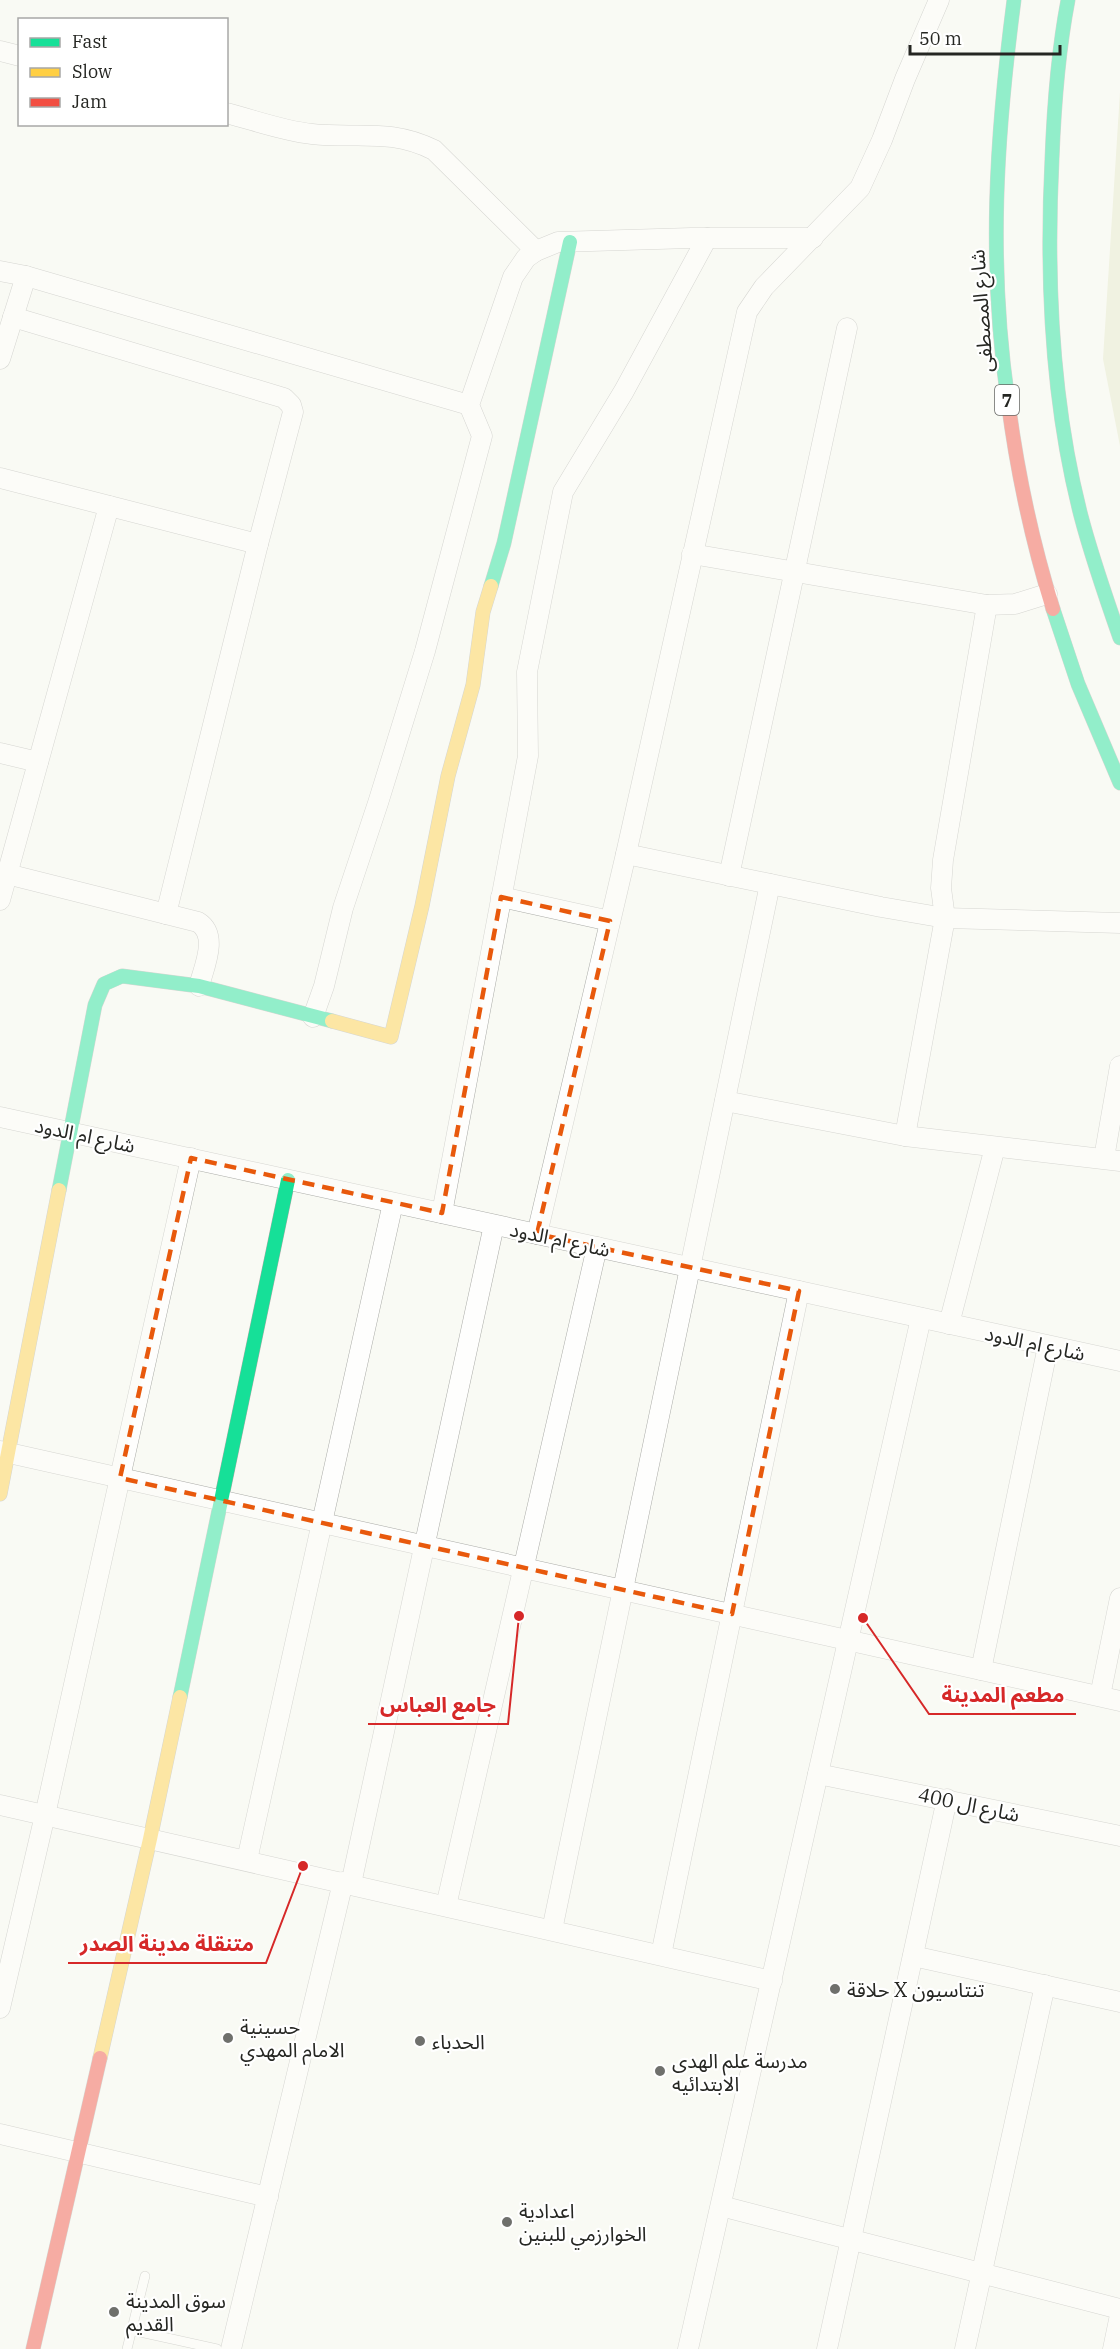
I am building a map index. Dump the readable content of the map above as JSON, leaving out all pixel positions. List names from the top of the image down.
{
  "streets": {
    "main road": ["شارع المصطفى", "7"],
    "street": ["شارع ام الدود", "شارع ال 400"]
  },
  "places": [
    "جامع العباس",
    "مطعم المدينة",
    "متنقلة مدينة الصدر",
    "حلاقة X تنتاسيون",
    "حسينية الامام المهدي",
    "الحدباء",
    "مدرسة علم الهدى الابتدائيه",
    "اعدادية الخوارزمي للبنين",
    "سوق المدينة القديم"
  ],
  "legend": ["Fast", "Slow", "Jam"],
  "scale_bar": "50 m"
}
